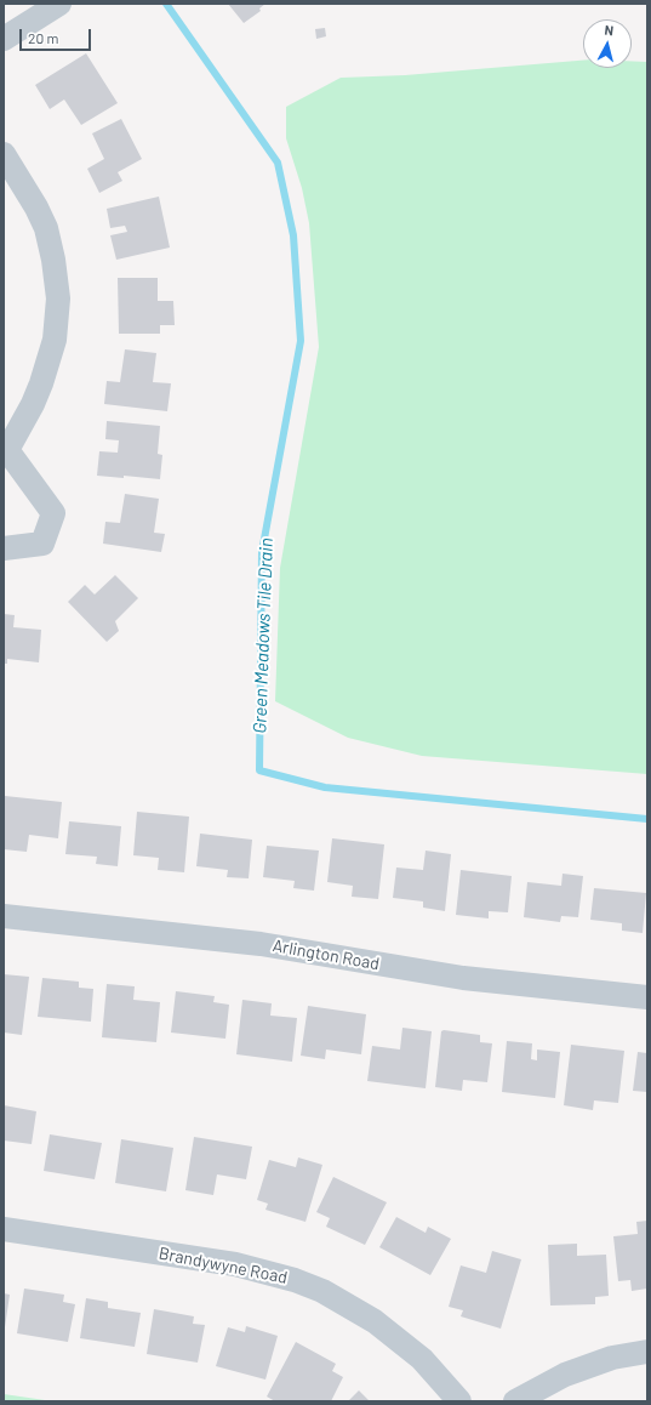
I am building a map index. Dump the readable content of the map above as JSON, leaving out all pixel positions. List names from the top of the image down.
{
  "streets": {
    "street": ["Arlington Road", "Brandywyne Road"]
  },
  "water": ["Green Meadows Tile Drain"],
  "scale_bar": "20 m",
  "north": "top"
}
